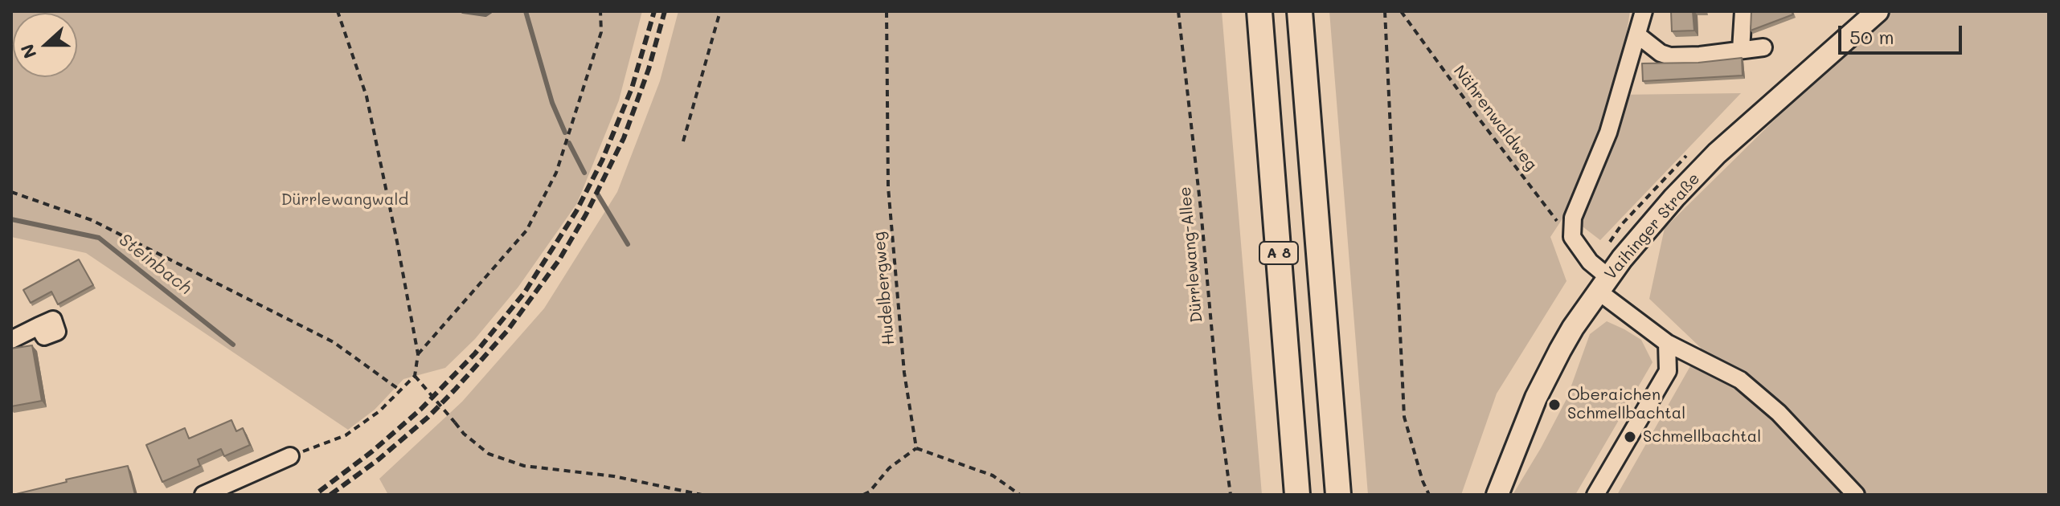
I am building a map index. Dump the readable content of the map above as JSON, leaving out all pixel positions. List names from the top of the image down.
{
  "streets": {
    "highway": ["A 8"],
    "main road": ["Vaihinger Straße"],
    "path": ["Nährenwaldweg", "Dürrlewang-Allee", "Hudelbergweg"]
  },
  "water": ["Steinbach"],
  "parks": ["Dürrlewangwald"],
  "places": ["Oberaichen Schmellbachtal", "Schmellbachtal"],
  "scale_bar": "50 m",
  "north": "left"
}
